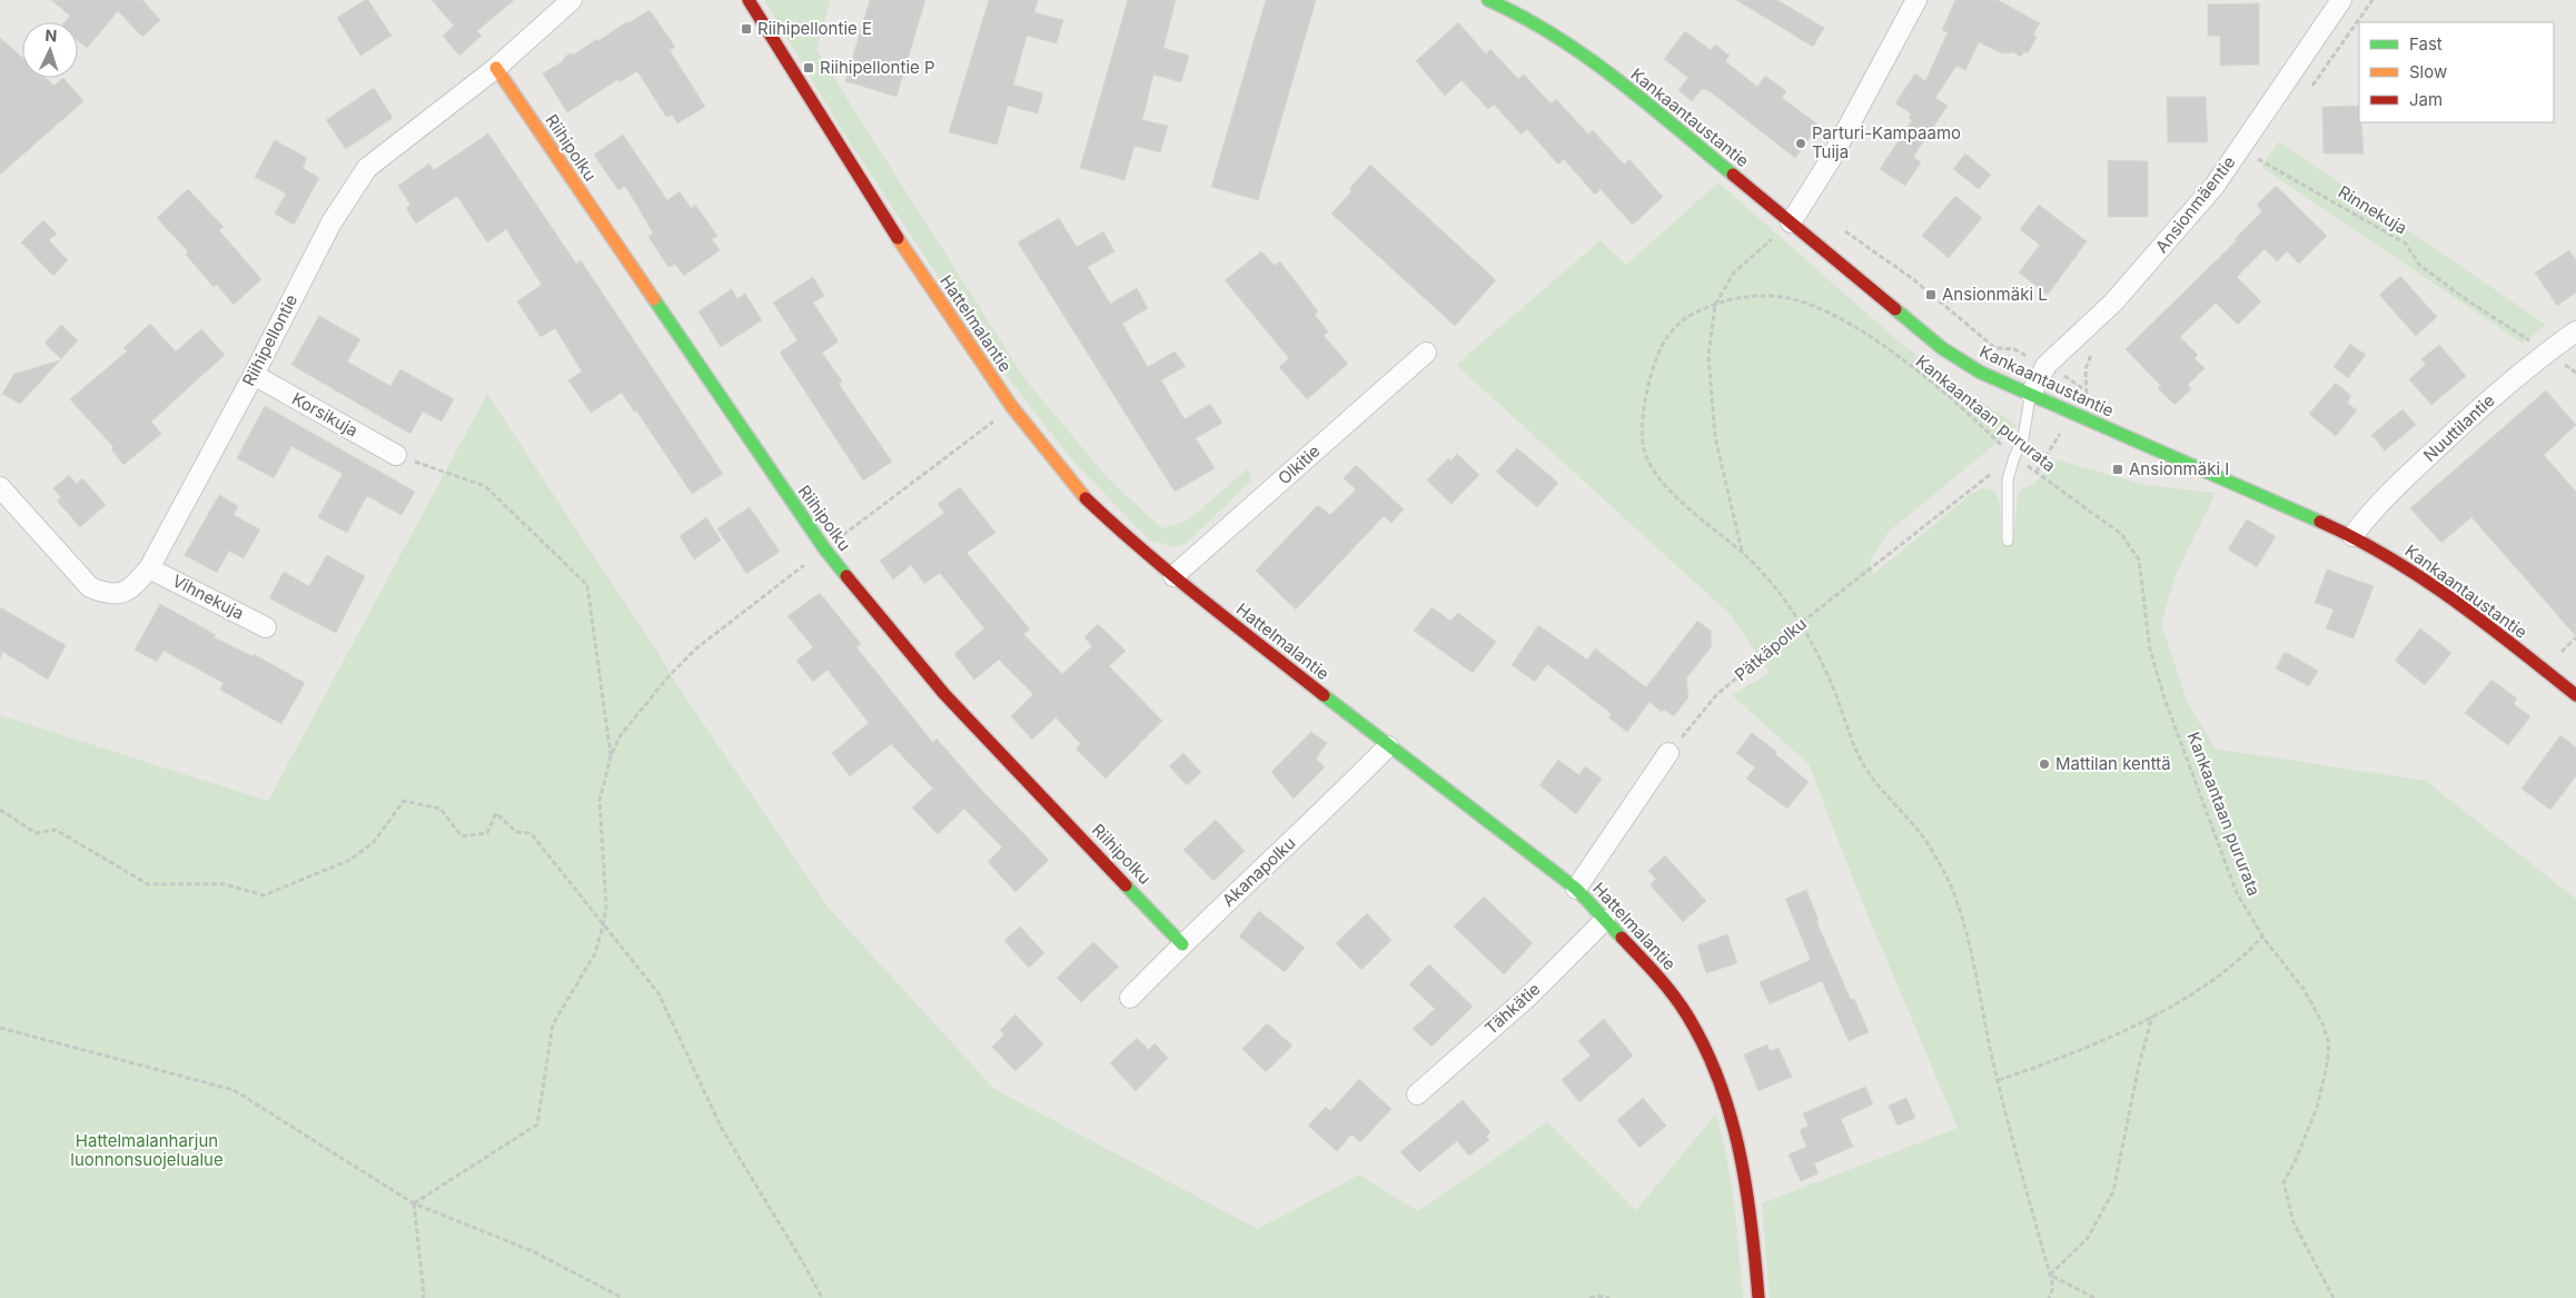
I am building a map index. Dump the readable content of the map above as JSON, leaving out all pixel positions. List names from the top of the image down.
{
  "streets": {
    "street": [
      "Kankaantaustantie",
      "Riihipolku",
      "Ansionmäentie",
      "Hattelmalantie",
      "Riihipellontie",
      "Korsikuja",
      "Nuuttilantie",
      "Olkitie",
      "Vihnekuja",
      "Akanapolku",
      "Tähkätie"
    ],
    "path": ["Rinnekuja", "Kankaantaan pururata", "Pätkäpolku"]
  },
  "crossings": [
    ["Kankaantaustantie", "Ansionmäentie"],
    ["Kankaantaustantie", "Nuuttilantie"],
    ["Riihipolku", "Riihipellontie"],
    ["Riihipolku", "Akanapolku"],
    ["Rinnekuja", "Nuuttilantie"],
    ["Hattelmalantie", "Olkitie"],
    ["Hattelmalantie", "Akanapolku"],
    ["Hattelmalantie", "Tähkätie"],
    ["Riihipellontie", "Korsikuja"],
    ["Riihipellontie", "Vihnekuja"],
    ["Kankaantaan pururata", "Pätkäpolku"]
  ],
  "parks": ["Hattelmalanharjun luonnonsuojelualue"],
  "places": {
    "transit": [
      "Riihipellontie E",
      "Riihipellontie P",
      "Ansionmäki L",
      "Ansionmäki I"
    ],
    "other": ["Parturi-Kampaamo Tuija", "Mattilan kenttä"]
  },
  "legend": ["Fast", "Slow", "Jam"],
  "north": "top"
}
